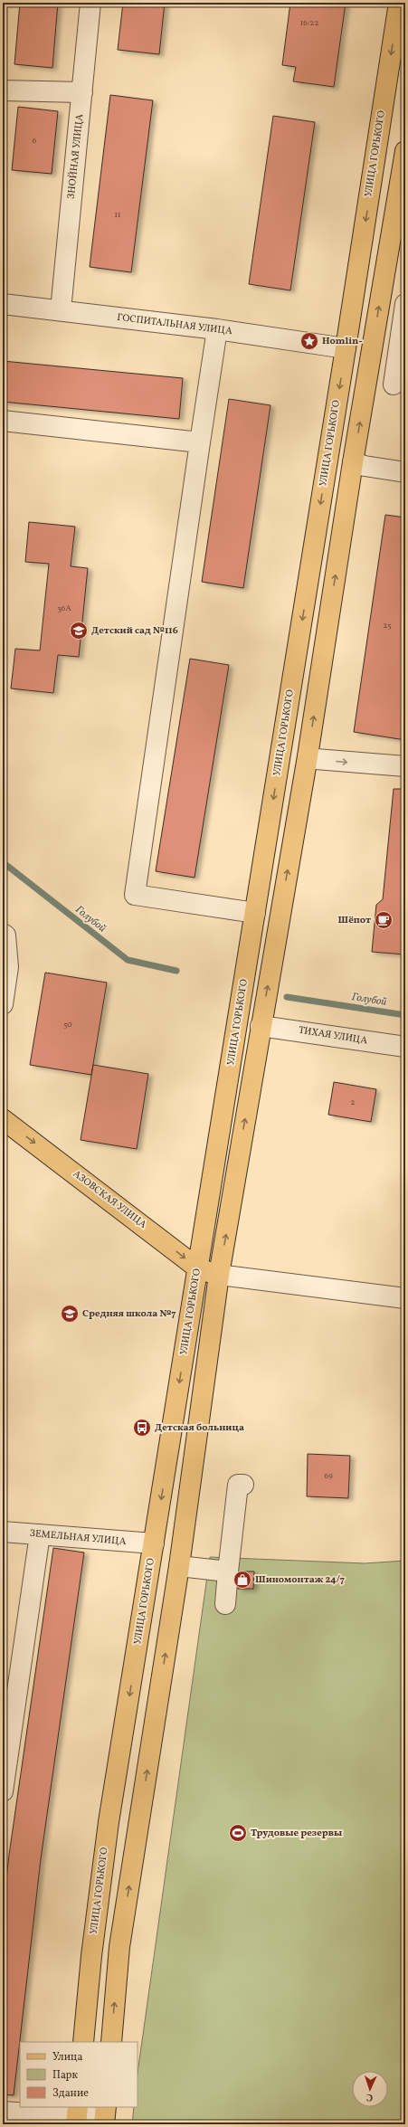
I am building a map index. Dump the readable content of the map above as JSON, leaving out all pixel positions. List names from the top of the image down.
{
  "streets": {
    "main road": ["УЛИЦА ГОРЬКОГО", "АЗОВСКАЯ УЛИЦА"],
    "street": [
      "ЗНОЙНАЯ УЛИЦА",
      "ГОСПИТАЛЬНАЯ УЛИЦА",
      "ТИХАЯ УЛИЦА",
      "ЗЕМЕЛЬНАЯ УЛИЦА"
    ]
  },
  "crossings": [
    ["УЛИЦА ГОРЬКОГО", "ГОСПИТАЛЬНАЯ УЛИЦА"],
    ["УЛИЦА ГОРЬКОГО", "АЗОВСКАЯ УЛИЦА"],
    ["УЛИЦА ГОРЬКОГО", "ЗЕМЕЛЬНАЯ УЛИЦА"],
    ["ЗНОЙНАЯ УЛИЦА", "ГОСПИТАЛЬНАЯ УЛИЦА"]
  ],
  "one_way": ["АЗОВСКАЯ УЛИЦА"],
  "water": ["Голубой"],
  "places": {
    "place": ["Homlin-"],
    "school or university": ["Детский сад №116", "Средняя школа №7"],
    "cafe": ["Шёпот"],
    "bus stop": ["Детская больница"],
    "shop": ["Шиномонтаж 24/7"],
    "sports": ["Трудовые резервы"]
  },
  "house_numbers": [
    "16/22",
    "6",
    "11",
    "36А",
    "25",
    "50",
    "2",
    "69"
  ],
  "legend": ["Улица", "Парк", "Здание"],
  "north": "bottom"
}
